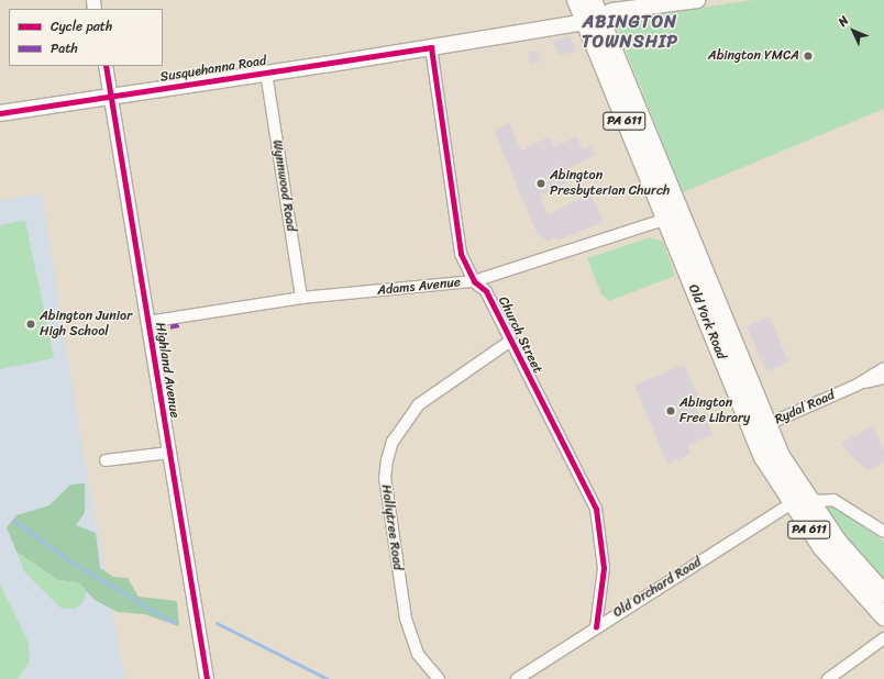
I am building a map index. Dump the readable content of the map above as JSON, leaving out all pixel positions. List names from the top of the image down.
{
  "streets": {
    "highway": ["PA 611", "Old York Road"],
    "main road": ["Susquehanna Road"],
    "street": [
      "Wynnwood Road",
      "Adams Avenue",
      "Church Street",
      "Highland Avenue",
      "Rydal Road",
      "Hollytree Road",
      "Old Orchard Road"
    ]
  },
  "crossings": [
    ["Susquehanna Road", "Wynnwood Road"],
    ["Susquehanna Road", "Old York Road"],
    ["Susquehanna Road", "Church Street"],
    ["Susquehanna Road", "Highland Avenue"],
    ["Wynnwood Road", "Adams Avenue"],
    ["Adams Avenue", "Old York Road"],
    ["Adams Avenue", "Church Street"],
    ["Adams Avenue", "Highland Avenue"],
    ["Old York Road", "Rydal Road"],
    ["Old York Road", "Old Orchard Road"],
    ["Church Street", "Hollytree Road"],
    ["Church Street", "Old Orchard Road"]
  ],
  "districts": ["ABINGTON TOWNSHIP"],
  "places": [
    "Abington YMCA",
    "Abington Presbyterian Church",
    "Abington Junior High School",
    "Abington Free Library"
  ],
  "legend": ["Cycle path", "Path"],
  "north": "top left"
}
